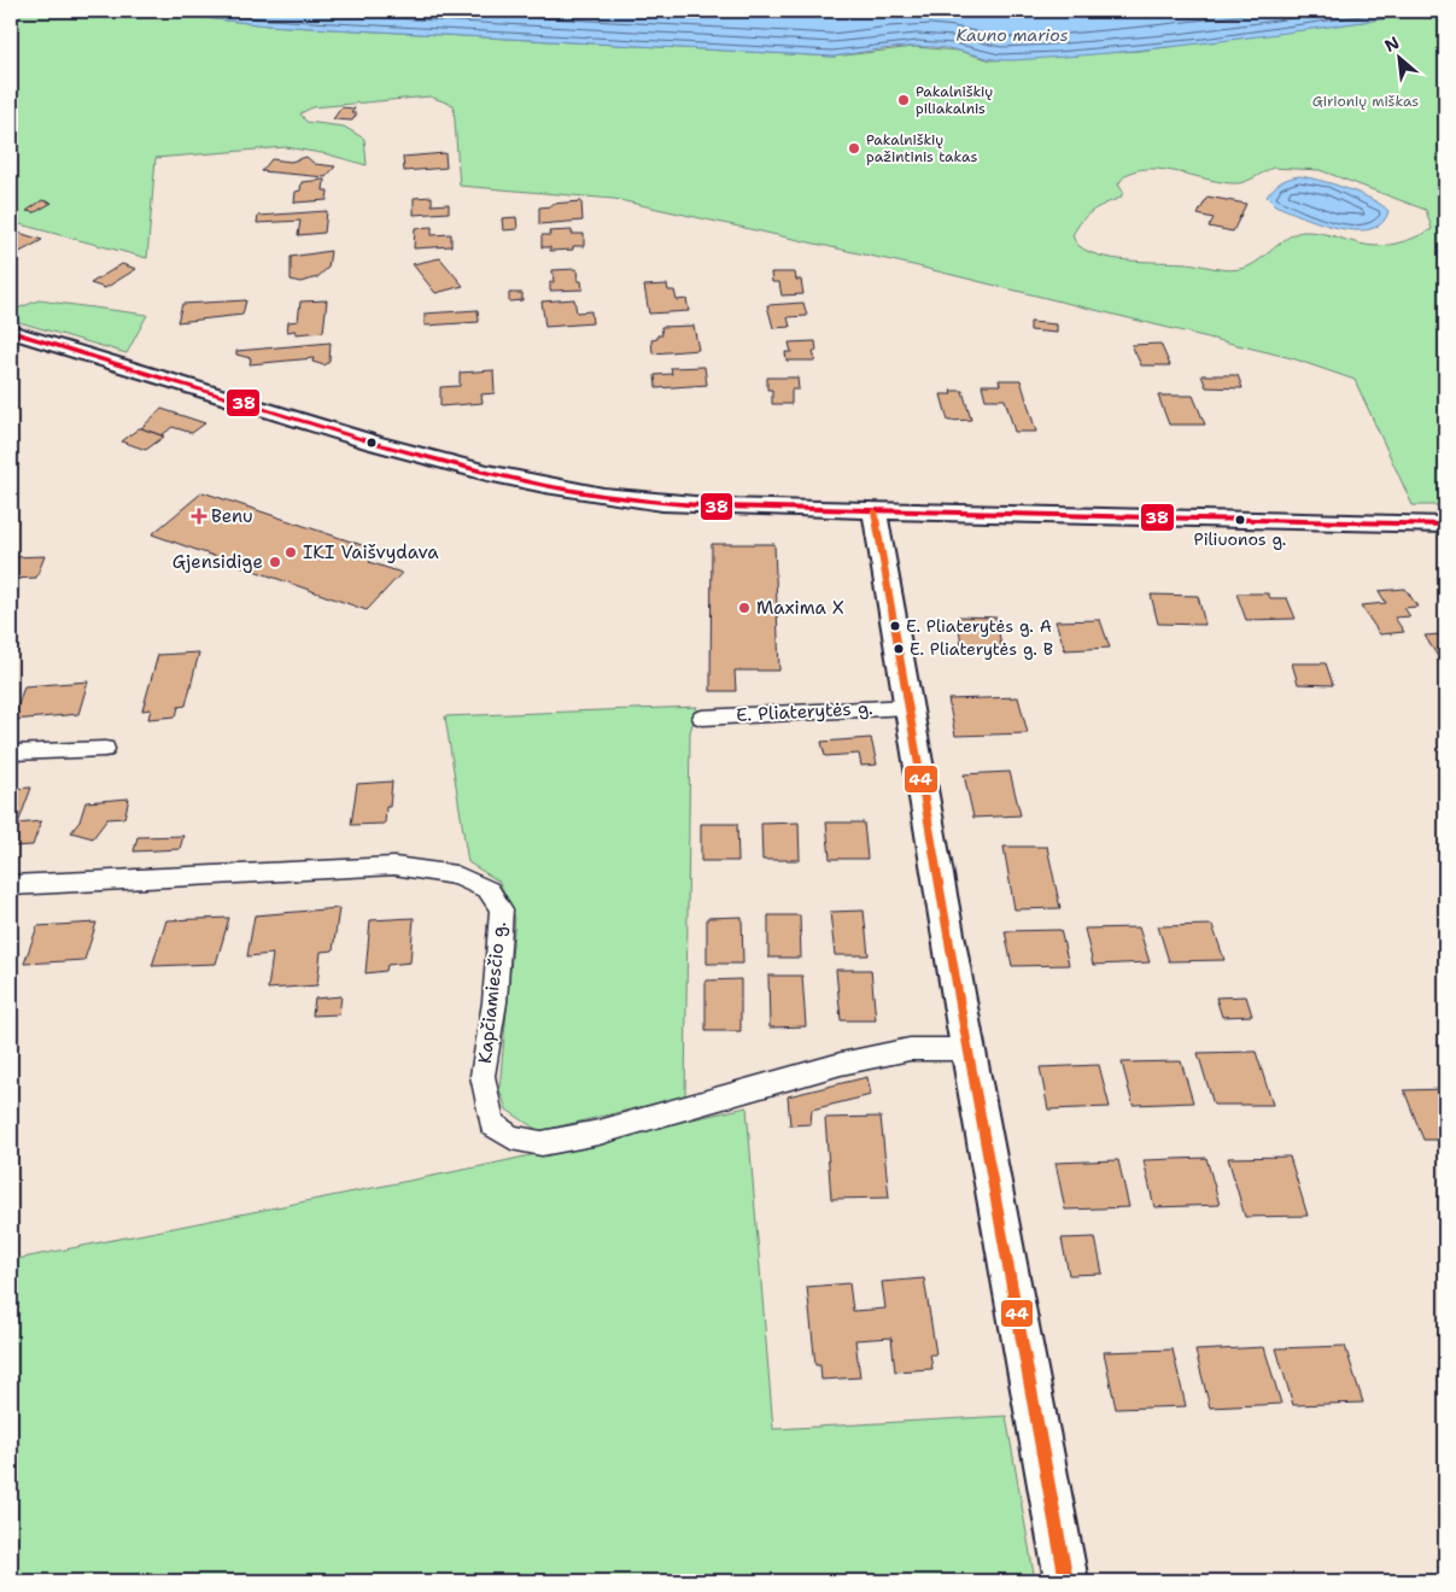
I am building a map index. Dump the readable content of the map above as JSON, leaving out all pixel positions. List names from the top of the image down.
{
  "streets": {
    "street": ["E. Pliaterytės g.", "Kapčiamiesčio g."]
  },
  "water": ["Kauno marios"],
  "parks": ["Girionių miškas"],
  "places": {
    "other": [
      "Pakalniškių piliakalnis",
      "Pakalniškių pažintinis takas",
      "Piliuonos g.",
      "IKI Vaišvydava",
      "Gjensidige",
      "Maxima X",
      "E. Pliaterytės g. A",
      "E. Pliaterytės g. B"
    ],
    "health": ["Benu"]
  },
  "lines": ["transit line 38", "transit line 44"],
  "north": "top left"
}
